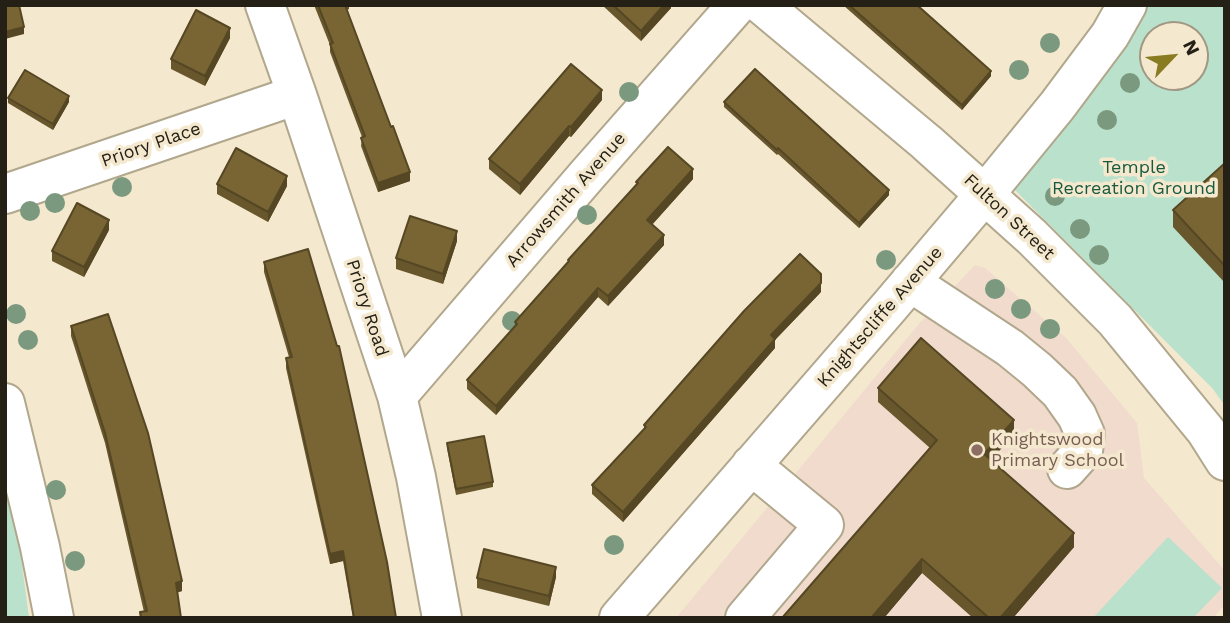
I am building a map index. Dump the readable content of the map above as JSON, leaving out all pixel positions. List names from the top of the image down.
{
  "streets": {
    "street": [
      "Priory Place",
      "Arrowsmith Avenue",
      "Fulton Street",
      "Priory Road",
      "Knightscliffe Avenue"
    ]
  },
  "crossings": [
    ["Priory Place", "Priory Road"],
    ["Arrowsmith Avenue", "Priory Road"],
    ["Fulton Street", "Knightscliffe Avenue"]
  ],
  "parks": ["Temple Recreation Ground"],
  "places": ["Knightswood Primary School"],
  "north": "top right"
}
